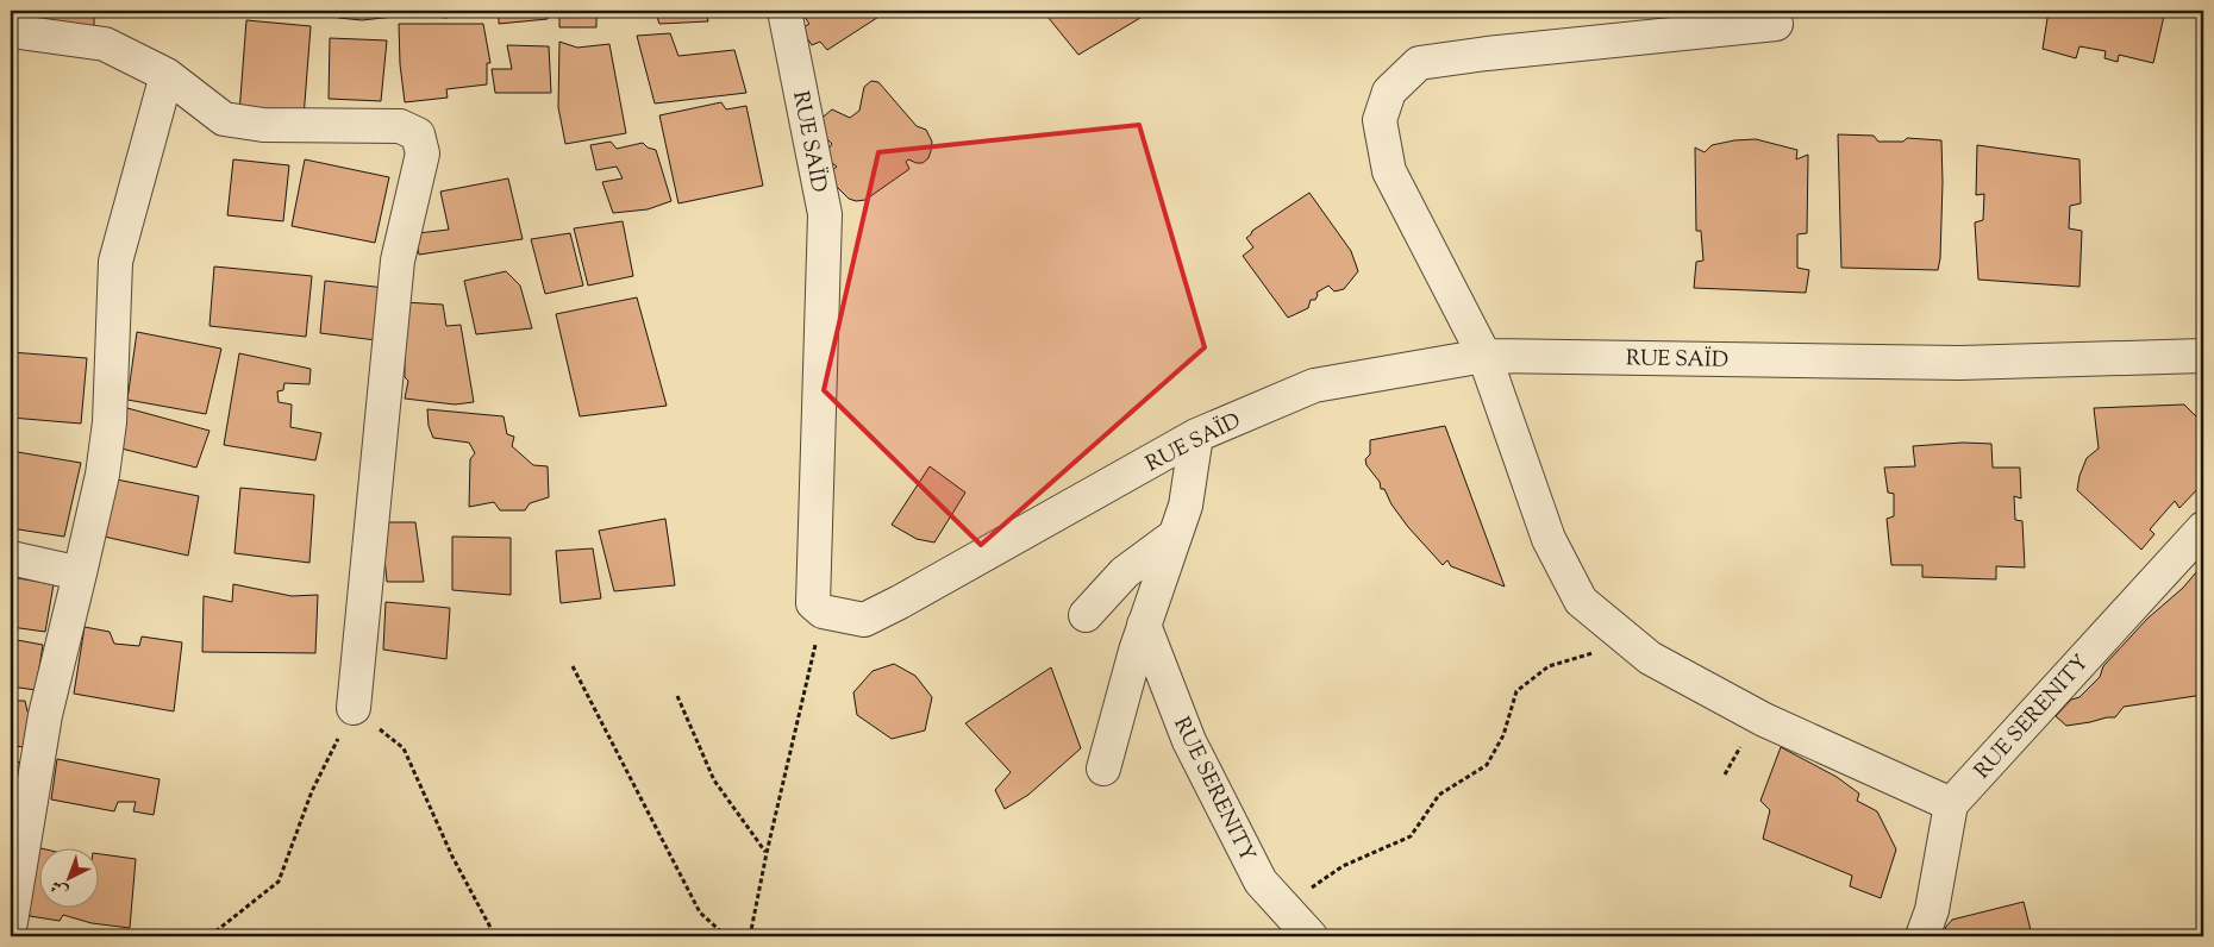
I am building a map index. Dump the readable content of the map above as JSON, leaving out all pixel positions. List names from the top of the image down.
{
  "streets": {
    "street": ["RUE SAÏD", "RUE SERENITY"]
  },
  "north": "bottom left"
}
